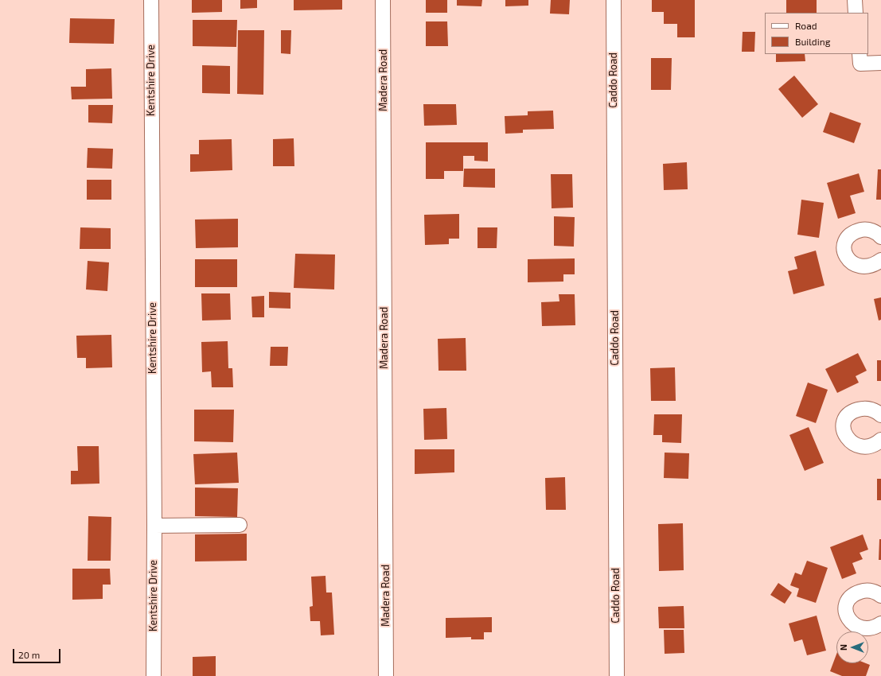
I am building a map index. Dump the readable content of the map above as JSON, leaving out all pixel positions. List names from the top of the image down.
{
  "streets": {
    "street": ["Kentshire Drive", "Madera Road", "Caddo Road"]
  },
  "legend": ["Road", "Building"],
  "scale_bar": "20 m",
  "north": "left"
}
